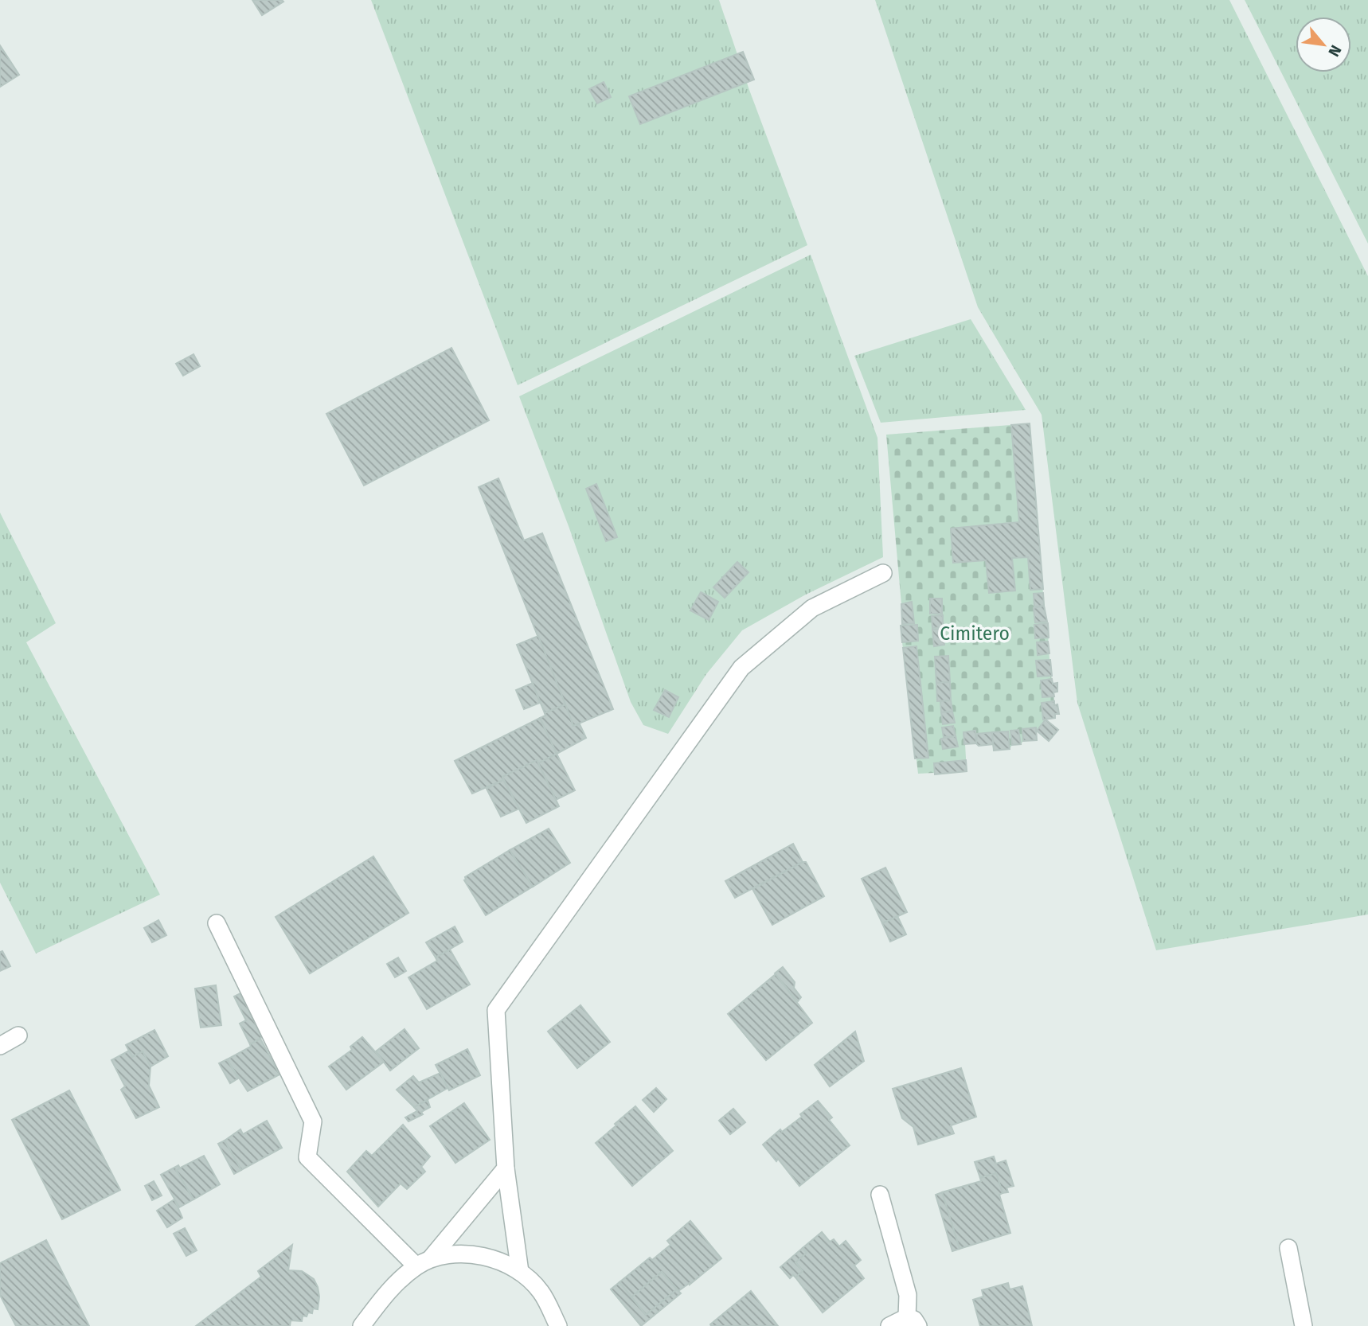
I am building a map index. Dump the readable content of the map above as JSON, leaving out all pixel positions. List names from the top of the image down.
{
  "parks": ["Cimitero"],
  "north": "bottom right"
}
